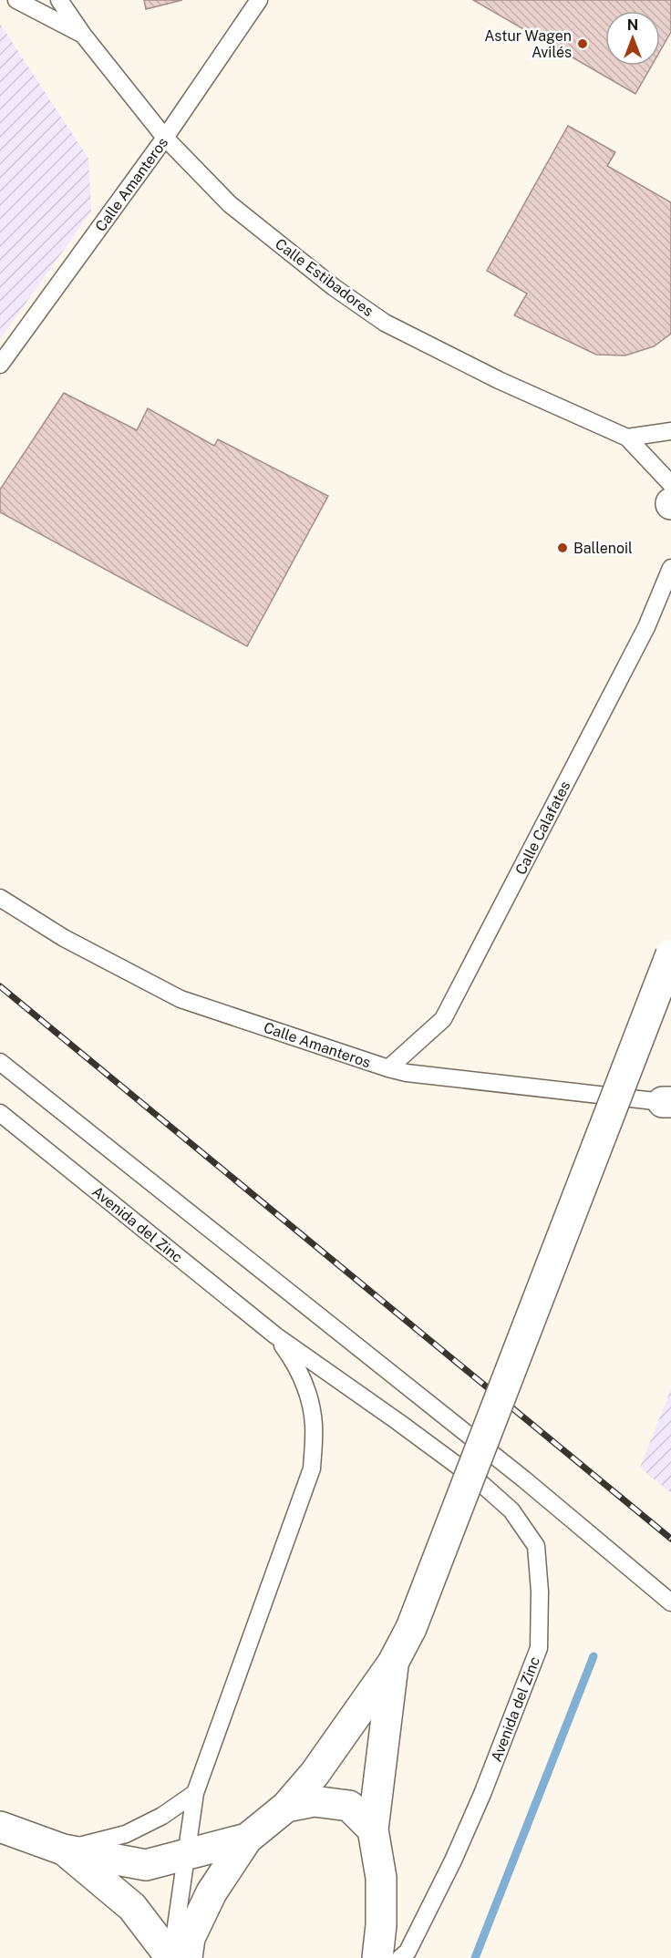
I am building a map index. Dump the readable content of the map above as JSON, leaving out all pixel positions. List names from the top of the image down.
{
  "streets": {
    "lane": [
      "Calle Amanteros",
      "Calle Estibadores",
      "Calle Calafates",
      "Avenida del Zinc"
    ]
  },
  "crossings": [
    ["Calle Amanteros", "Calle Estibadores"],
    ["Calle Amanteros", "Calle Calafates"]
  ],
  "places": ["Astur Wagen Avilés", "Ballenoil"],
  "north": "top"
}
